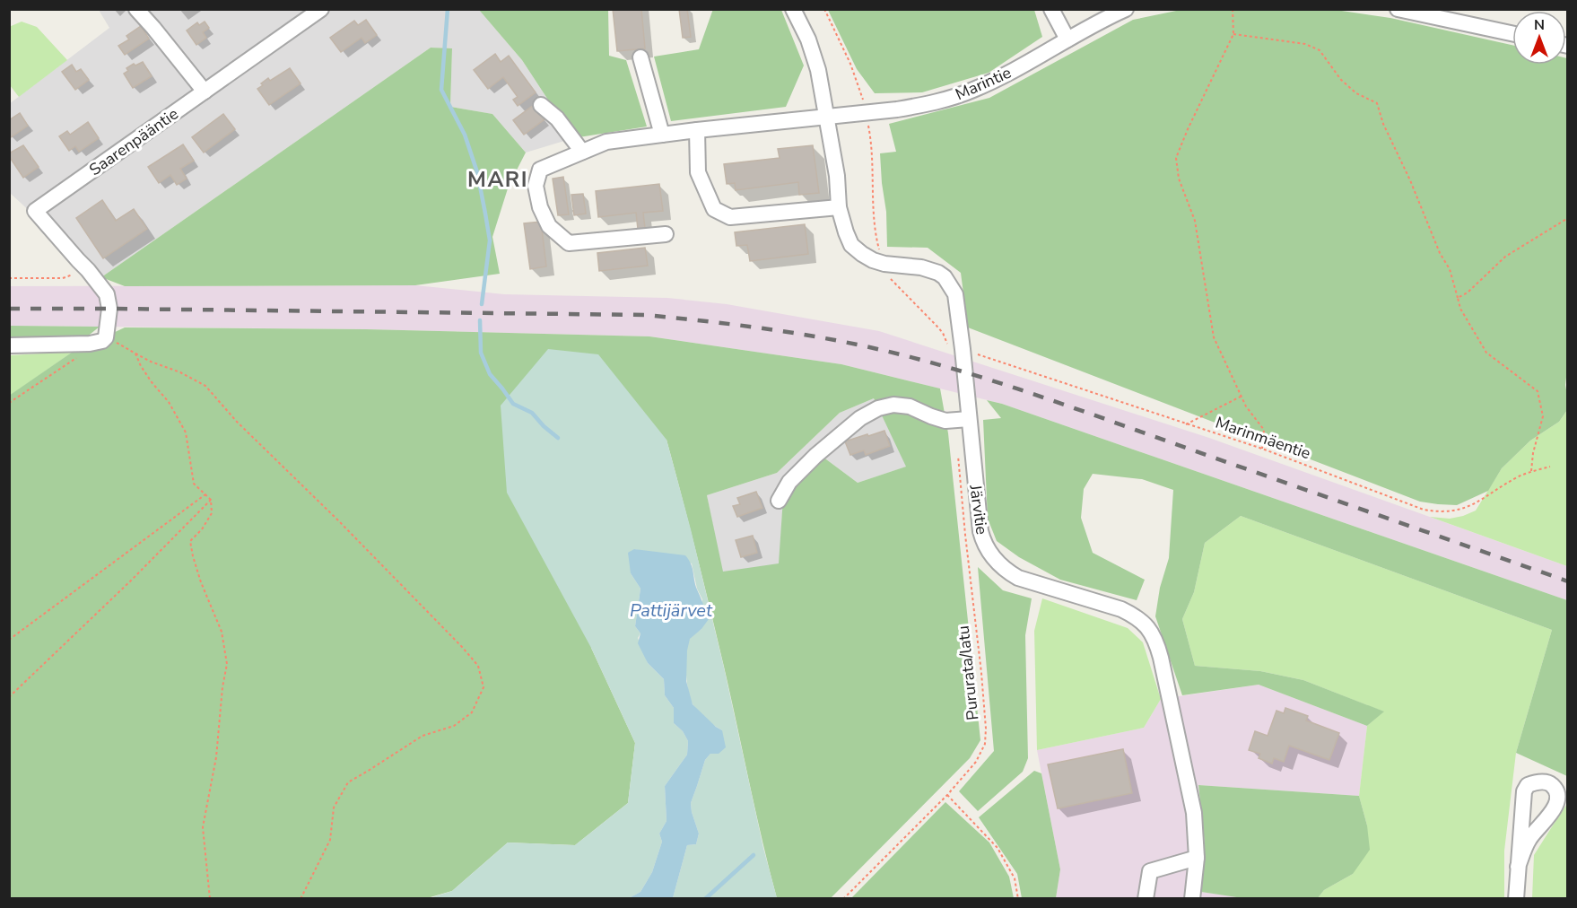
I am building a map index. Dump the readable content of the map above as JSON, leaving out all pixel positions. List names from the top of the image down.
{
  "streets": {
    "street": ["Marintie", "Saarenpääntie", "Järvitie"],
    "path": ["Marinmäentie", "Pururata/latu"]
  },
  "crossings": [
    ["Marintie", "Järvitie"],
    ["Marinmäentie", "Järvitie"]
  ],
  "districts": ["MARI"],
  "water": ["Pattijärvet"],
  "north": "top"
}
